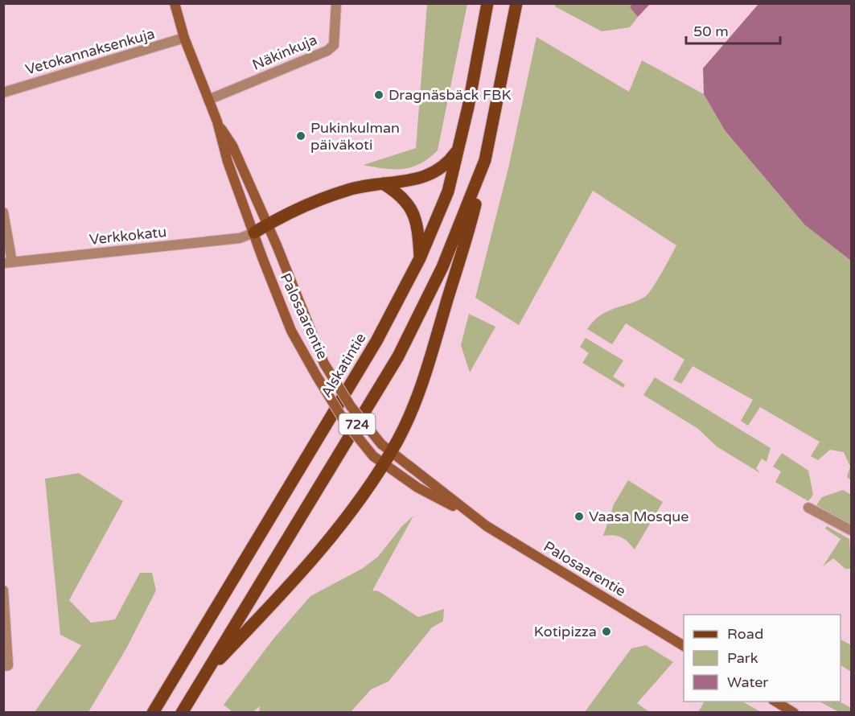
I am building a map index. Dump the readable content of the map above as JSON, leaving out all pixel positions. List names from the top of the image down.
{
  "streets": {
    "main road": ["Palosaarentie", "Alskatintie", "724"],
    "street": ["Vetokannaksenkuja", "Näkinkuja", "Verkkokatu"]
  },
  "crossings": [
    ["Vetokannaksenkuja", "Palosaarentie"],
    ["Näkinkuja", "Palosaarentie"],
    ["Verkkokatu", "Palosaarentie"]
  ],
  "places": [
    "Dragnäsbäck FBK",
    "Pukinkulman päiväkoti",
    "Vaasa Mosque",
    "Kotipizza"
  ],
  "legend": ["Road", "Park", "Water"],
  "scale_bar": "50 m"
}
